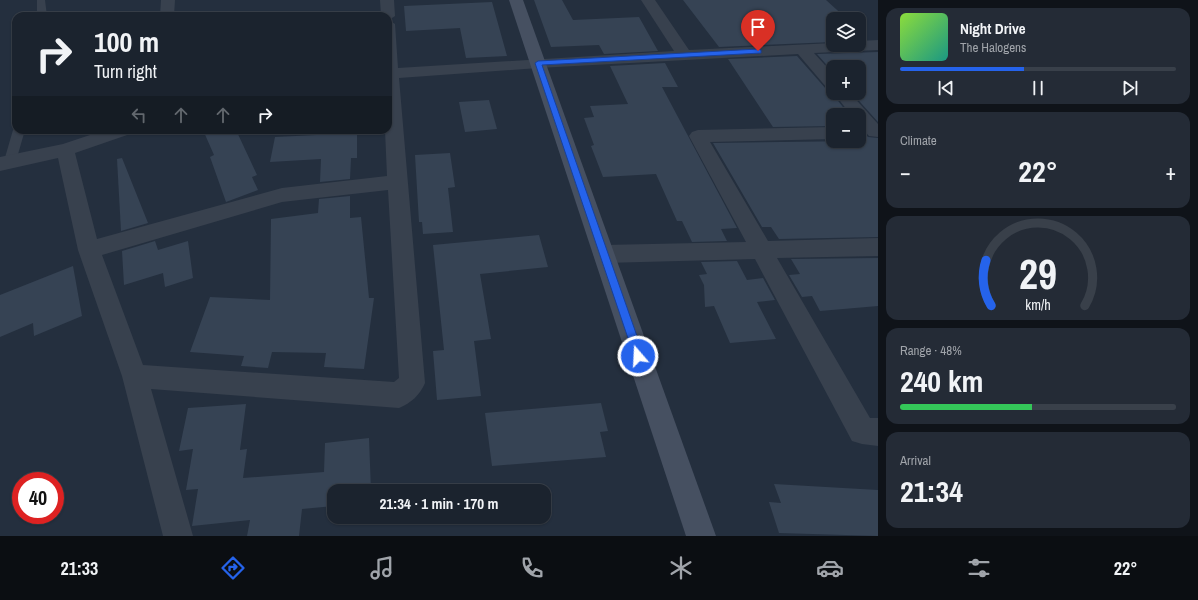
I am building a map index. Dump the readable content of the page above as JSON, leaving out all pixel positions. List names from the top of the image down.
{
  "page": {
    "map_buttons": ["+", "−"],
    "turn": ["100 m", "Turn right"],
    "song": ["Night Drive", "The Halogens"],
    "tile": [
      "Climate",
      ["Range · 48%", "240 km"],
      ["Arrival", "21:34"]
    ],
    "heat": ["−", "22°", "+"],
    "limit": "40",
    "trip": "21:34 · 1 min · 170 m",
    "tabs": ["21:33", "22°"],
    "gauge": ["29", "km/h"]
  }
}
